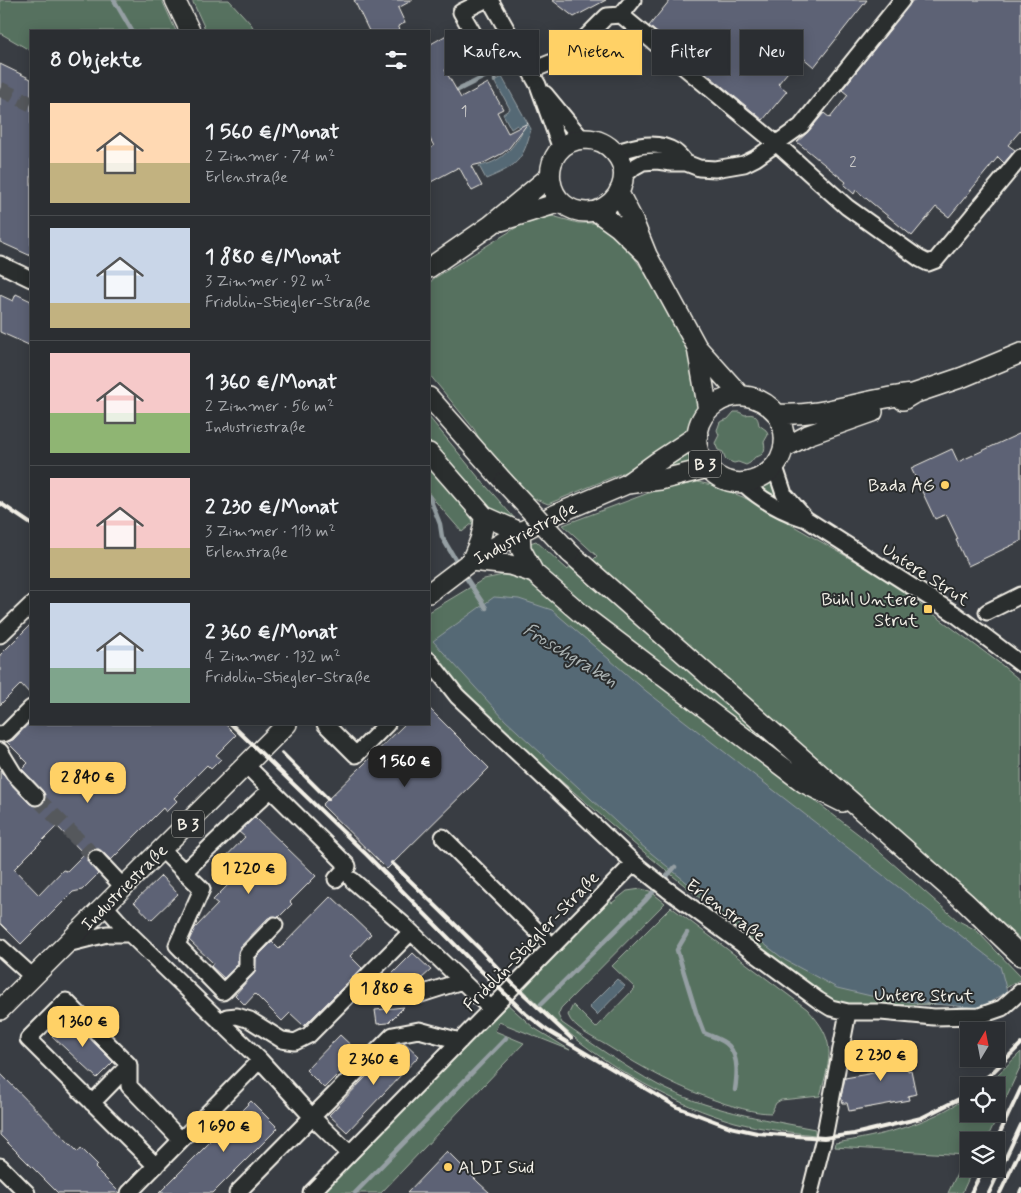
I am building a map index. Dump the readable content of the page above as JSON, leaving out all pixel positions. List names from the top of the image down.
{
  "streets": {
    "main road": ["B 3", "Industriestraße"],
    "street": ["Untere Strut", "Erlenstraße", "Fridolin-Stiegler-Straße"]
  },
  "crossings": [
    ["B 3", "Industriestraße"],
    ["B 3", "Untere Strut"],
    ["Untere Strut", "Erlenstraße"],
    ["Erlenstraße", "Fridolin-Stiegler-Straße"]
  ],
  "water": ["Froschgraben"],
  "places": {
    "other": ["Bada AG", "ALDI Süd"],
    "transit": ["Bühl Untere Strut"]
  },
  "house_numbers": ["1", "2"],
  "north": "top",
  "page": {
    "chip": [
      "Kaufen",
      "Mieten",
      "Filter",
      "Neu"
    ],
    "heading": "8 Objekte",
    "list": [
      {
        "name": "1 560 €/Monat",
        "note": "2 Zimmer · 74 m² · Erlenstraße"
      },
      {
        "name": "1 880 €/Monat",
        "note": "3 Zimmer · 92 m² · Fridolin-Stiegler-Straße"
      },
      {
        "name": "1 360 €/Monat",
        "note": "2 Zimmer · 56 m² · Industriestraße"
      },
      {
        "name": "2 230 €/Monat",
        "note": "3 Zimmer · 113 m² · Erlenstraße"
      },
      {
        "name": "2 360 €/Monat",
        "note": "4 Zimmer · 132 m² · Fridolin-Stiegler-Straße"
      }
    ],
    "price": [
      "1 560 €",
      "2 840 €",
      "1 220 €",
      "1 880 €",
      "1 360 €",
      "2 230 €",
      "2 360 €",
      "1 690 €"
    ]
  }
}
